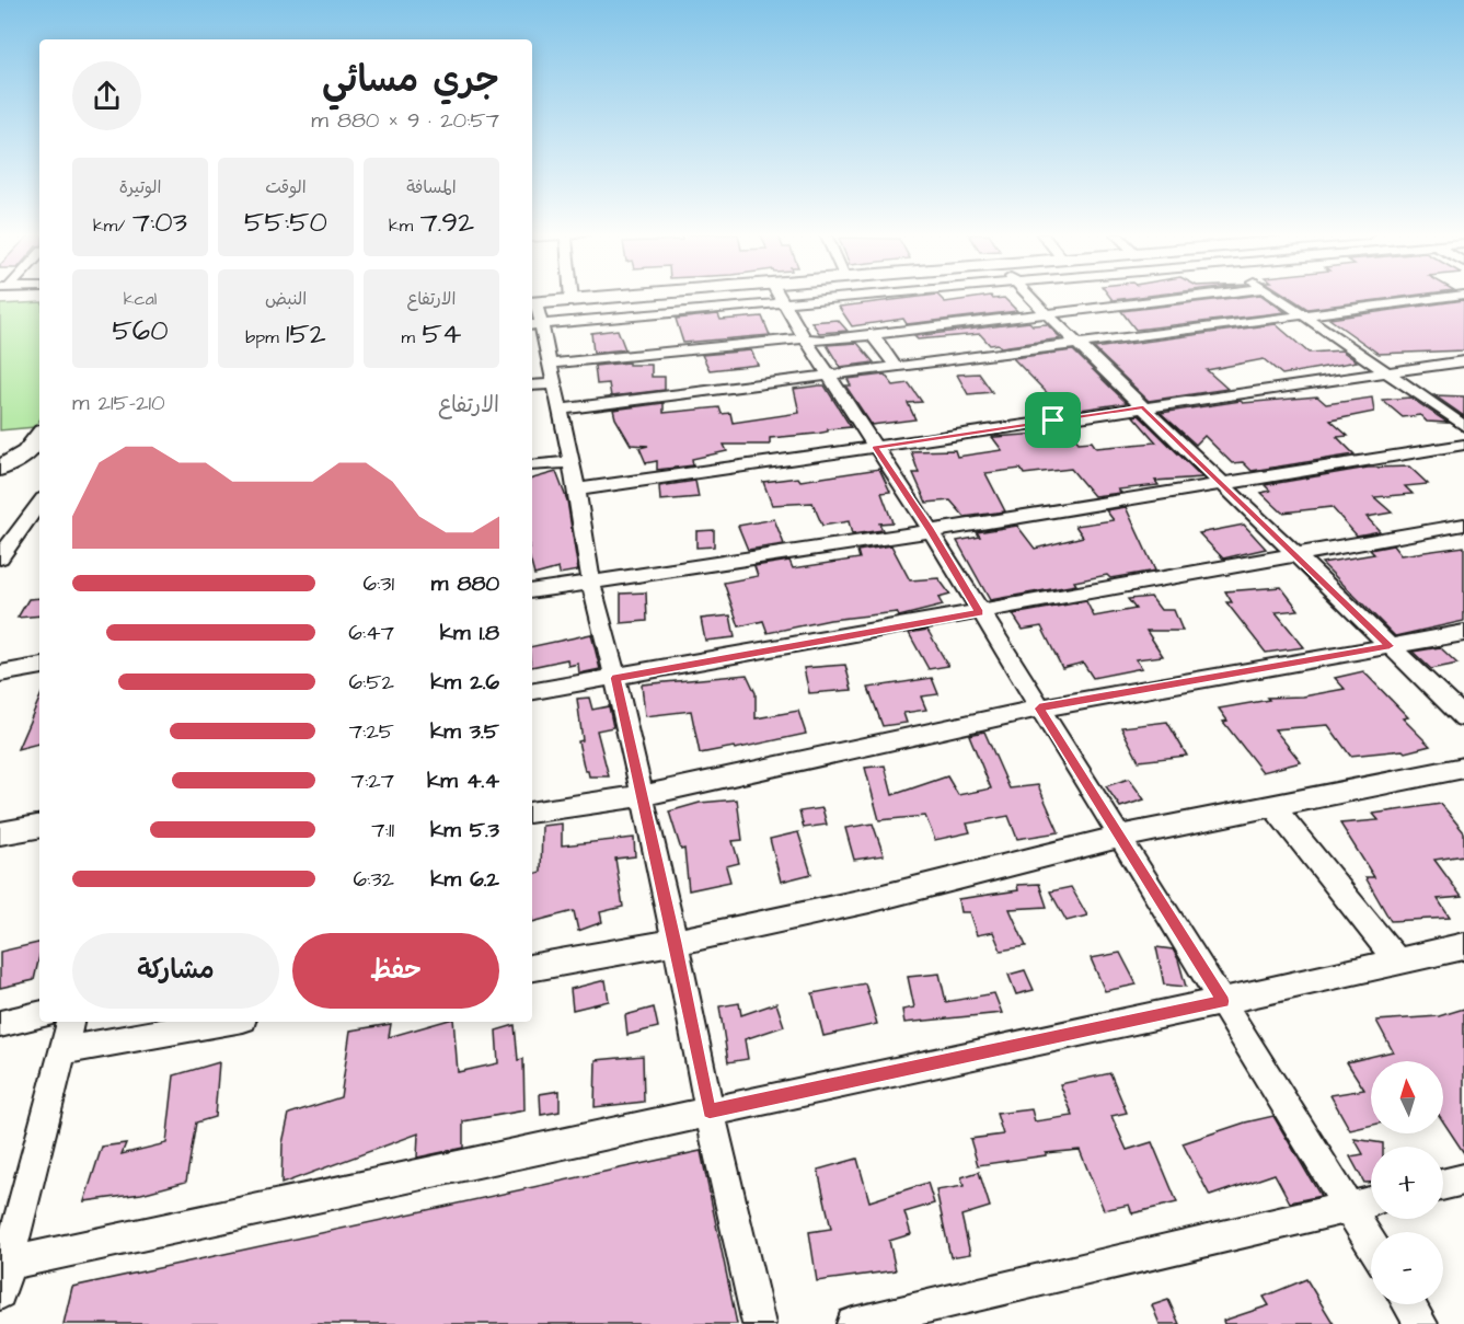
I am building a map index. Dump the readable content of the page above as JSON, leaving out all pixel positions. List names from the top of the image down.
{
  "north": "top",
  "page": {
    "heading": ["جري مسائي", "20:57 · 9 × 880 m"],
    "stats": [
      ["المسافة", "7.92 km"],
      ["الوقت", "55:50"],
      ["الوتيرة", "7:03 /km"],
      ["الارتفاع", "54 m"],
      ["النبض", "152 bpm"],
      ["kcal", "560"]
    ],
    "chart": ["الارتفاع", "210–215 m"],
    "list": [
      {
        "name": "880 m",
        "note": "6:31"
      },
      {
        "name": "1.8 km",
        "note": "6:47"
      },
      {
        "name": "2.6 km",
        "note": "6:52"
      },
      {
        "name": "3.5 km",
        "note": "7:25"
      },
      {
        "name": "4.4 km",
        "note": "7:27"
      },
      {
        "name": "5.3 km",
        "note": "7:11"
      },
      {
        "name": "6.2 km",
        "note": "6:32"
      }
    ],
    "buttons": ["حفظ", "مشاركة"],
    "map_buttons": ["+", "−"]
  }
}
